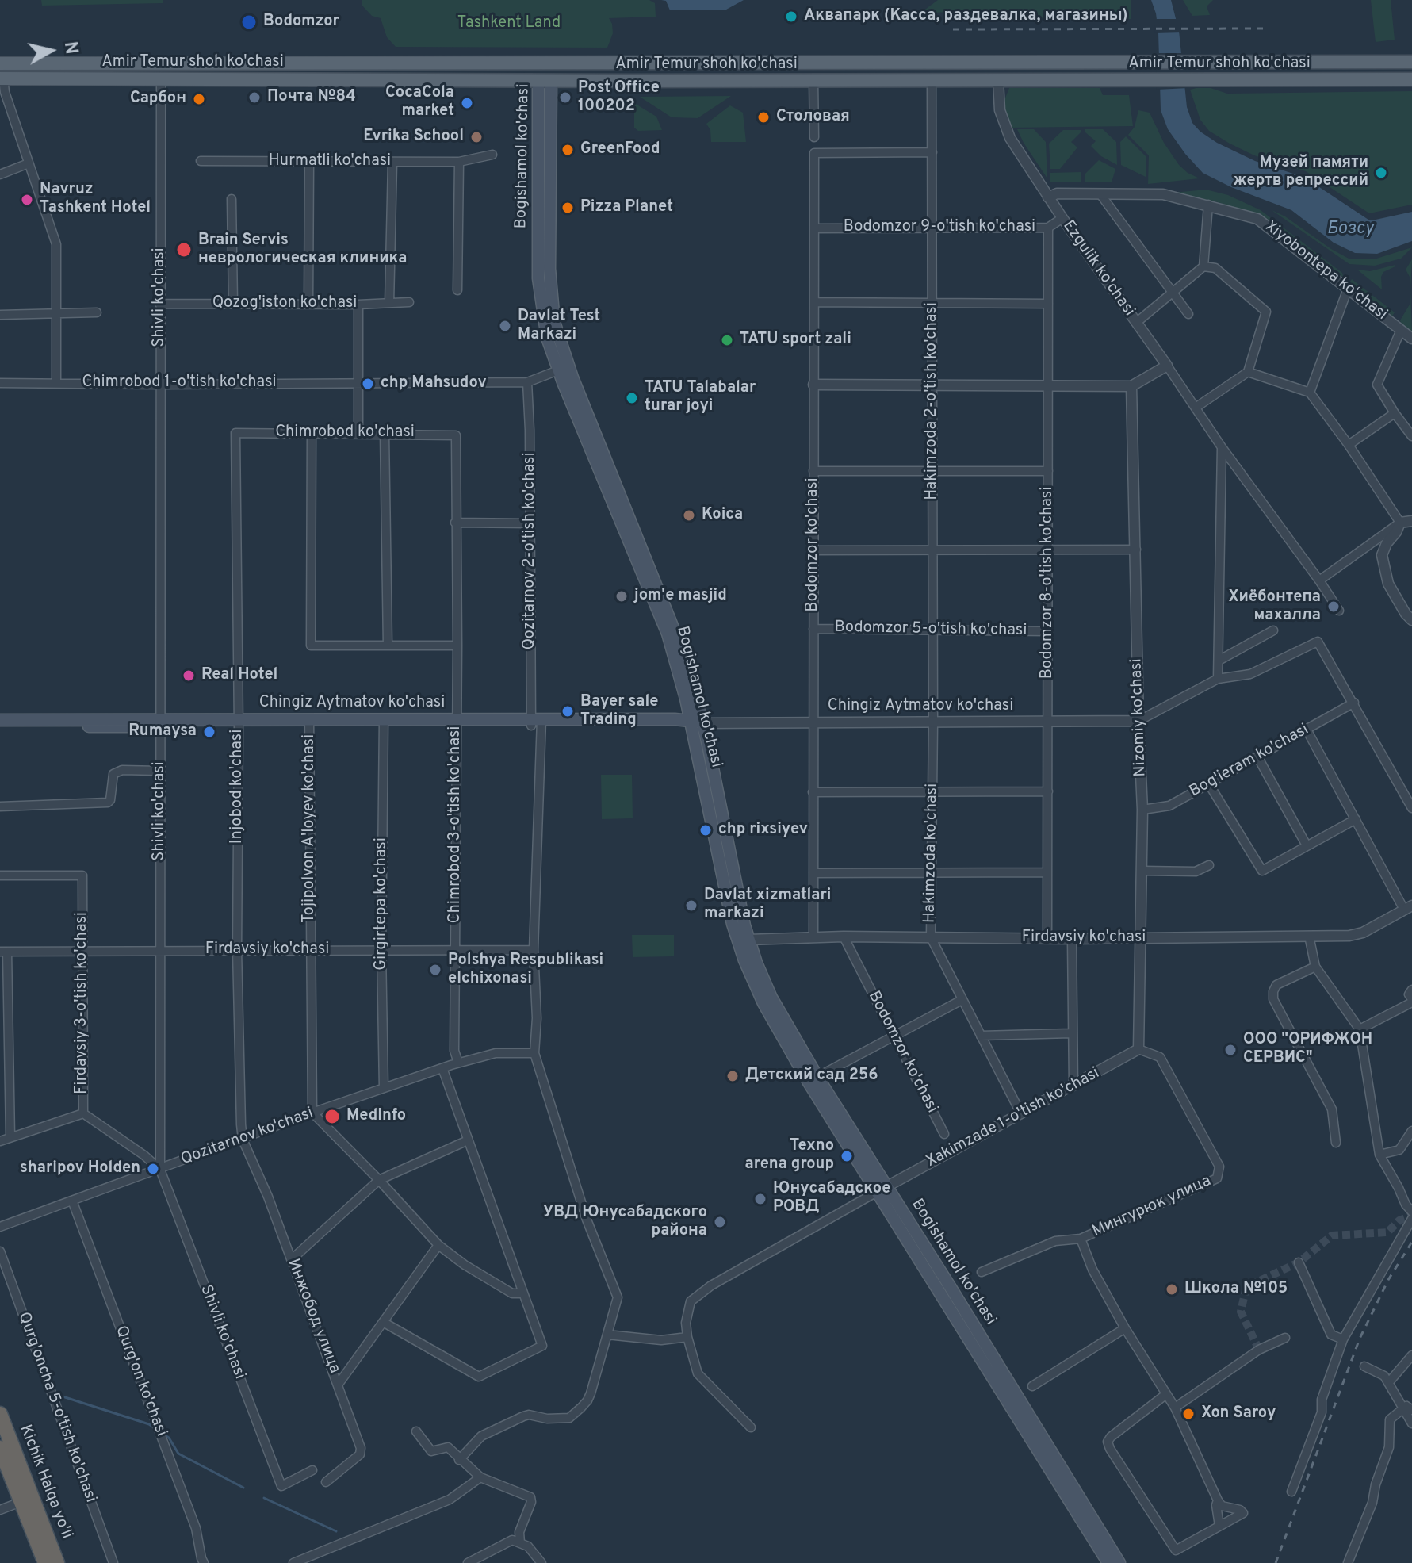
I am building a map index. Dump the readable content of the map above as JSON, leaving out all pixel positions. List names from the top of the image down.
{
  "streets": {
    "highway": ["Kichik Halqa yo'li"],
    "main road": ["Amir Temur shoh ko'chasi", "Bogishamol ko'chasi", "Chingiz Aytmatov ko'chasi"],
    "street": [
      "Hurmatli ko'chasi",
      "Bodomzor 9-o'tish ko'chasi",
      "Ezgulik ko'chasi",
      "Xiyobontepa koʻchasi",
      "Shivli ko'chasi",
      "Qozog'iston ko'chasi",
      "Chimrobod 1-o'tish ko'chasi",
      "Hakimzoda 2-o'tish ko'chasi",
      "Chimrobod ko'chasi",
      "Bodomzor ko'chasi",
      "Qozitarnov 2-o'tish ko'chasi",
      "Bodomzor 8-o'tish ko'chasi",
      "Bodomzor 5-o'tish ko'chasi",
      "Nizomiy ko'chasi",
      "Bog'ieram ko'chasi",
      "Injobod ko'chasi",
      "Chimrobod 3-o'tish ko'chasi",
      "Tojipolvon A'loyev ko'chasi",
      "Hakimzoda ko'chasi",
      "Girgirtepa ko'chasi",
      "Firdavsiy ko'chasi",
      "Firdavsiy 3-o'tish ko'chasi",
      "Xakimzade 1-o'tish ko'chasi",
      "Qozitarnov ko'chasi",
      "Мингурюк улица",
      "Инжобод улица",
      "Qurg'on ko'chasi",
      "Qurg'oncha 5-o'tish ko'chasi"
    ]
  },
  "crossings": [
    ["Amir Temur shoh ko'chasi", "Bogishamol ko'chasi"],
    ["Amir Temur shoh ko'chasi", "Ezgulik ko'chasi"],
    ["Amir Temur shoh ko'chasi", "Shivli ko'chasi"],
    ["Amir Temur shoh ko'chasi", "Hakimzoda 2-o'tish ko'chasi"],
    ["Bogishamol ko'chasi", "Chimrobod 1-o'tish ko'chasi"],
    ["Bogishamol ko'chasi", "Chingiz Aytmatov ko'chasi"],
    ["Bogishamol ko'chasi", "Firdavsiy ko'chasi"],
    ["Bogishamol ko'chasi", "Xakimzade 1-o'tish ko'chasi"],
    ["Bodomzor 9-o'tish ko'chasi", "Ezgulik ko'chasi"],
    ["Bodomzor 9-o'tish ko'chasi", "Hakimzoda 2-o'tish ko'chasi"],
    ["Bodomzor 9-o'tish ko'chasi", "Bodomzor ko'chasi"],
    ["Bodomzor 9-o'tish ko'chasi", "Bodomzor 8-o'tish ko'chasi"],
    ["Ezgulik ko'chasi", "Xiyobontepa koʻchasi"],
    ["Shivli ko'chasi", "Qozog'iston ko'chasi"],
    ["Shivli ko'chasi", "Chimrobod 1-o'tish ko'chasi"],
    ["Shivli ko'chasi", "Chingiz Aytmatov ko'chasi"],
    ["Shivli ko'chasi", "Firdavsiy ko'chasi"],
    ["Shivli ko'chasi", "Firdavsiy 3-o'tish ko'chasi"],
    ["Shivli ko'chasi", "Qozitarnov ko'chasi"],
    ["Chimrobod 1-o'tish ko'chasi", "Qozitarnov 2-o'tish ko'chasi"],
    ["Hakimzoda 2-o'tish ko'chasi", "Bodomzor ko'chasi"],
    ["Hakimzoda 2-o'tish ko'chasi", "Bodomzor 5-o'tish ko'chasi"],
    ["Hakimzoda 2-o'tish ko'chasi", "Chingiz Aytmatov ko'chasi"],
    ["Hakimzoda 2-o'tish ko'chasi", "Hakimzoda ko'chasi"],
    ["Chimrobod ko'chasi", "Injobod ko'chasi"],
    ["Chimrobod ko'chasi", "Chimrobod 3-o'tish ko'chasi"],
    ["Bodomzor ko'chasi", "Bodomzor 5-o'tish ko'chasi"],
    ["Bodomzor ko'chasi", "Chingiz Aytmatov ko'chasi"],
    ["Bodomzor ko'chasi", "Firdavsiy ko'chasi"],
    ["Qozitarnov 2-o'tish ko'chasi", "Chingiz Aytmatov ko'chasi"],
    ["Qozitarnov 2-o'tish ko'chasi", "Firdavsiy ko'chasi"],
    ["Qozitarnov 2-o'tish ko'chasi", "Qozitarnov ko'chasi"],
    ["Bodomzor 8-o'tish ko'chasi", "Bodomzor 5-o'tish ko'chasi"],
    ["Bodomzor 8-o'tish ko'chasi", "Chingiz Aytmatov ko'chasi"],
    ["Bodomzor 8-o'tish ko'chasi", "Firdavsiy ko'chasi"],
    ["Chingiz Aytmatov ko'chasi", "Nizomiy ko'chasi"],
    ["Chingiz Aytmatov ko'chasi", "Injobod ko'chasi"],
    ["Chingiz Aytmatov ko'chasi", "Chimrobod 3-o'tish ko'chasi"],
    ["Chingiz Aytmatov ko'chasi", "Tojipolvon A'loyev ko'chasi"],
    ["Chingiz Aytmatov ko'chasi", "Hakimzoda ko'chasi"],
    ["Chingiz Aytmatov ko'chasi", "Girgirtepa ko'chasi"],
    ["Nizomiy ko'chasi", "Bog'ieram ko'chasi"],
    ["Nizomiy ko'chasi", "Firdavsiy ko'chasi"],
    ["Nizomiy ko'chasi", "Xakimzade 1-o'tish ko'chasi"],
    ["Nizomiy ko'chasi", "Мингурюк улица"],
    ["Injobod ko'chasi", "Firdavsiy ko'chasi"],
    ["Injobod ko'chasi", "Qozitarnov ko'chasi"],
    ["Injobod ko'chasi", "Инжобод улица"],
    ["Chimrobod 3-o'tish ko'chasi", "Firdavsiy ko'chasi"],
    ["Chimrobod 3-o'tish ko'chasi", "Qozitarnov ko'chasi"],
    ["Tojipolvon A'loyev ko'chasi", "Firdavsiy ko'chasi"],
    ["Tojipolvon A'loyev ko'chasi", "Qozitarnov ko'chasi"],
    ["Hakimzoda ko'chasi", "Firdavsiy ko'chasi"],
    ["Hakimzoda ko'chasi", "Xakimzade 1-o'tish ko'chasi"],
    ["Girgirtepa ko'chasi", "Firdavsiy ko'chasi"],
    ["Girgirtepa ko'chasi", "Qozitarnov ko'chasi"],
    ["Firdavsiy ko'chasi", "Firdavsiy 3-o'tish ko'chasi"],
    ["Firdavsiy 3-o'tish ko'chasi", "Qozitarnov ko'chasi"],
    ["Xakimzade 1-o'tish ko'chasi", "Мингурюк улица"],
    ["Qozitarnov ko'chasi", "Инжобод улица"],
    ["Qozitarnov ko'chasi", "Qurg'on ko'chasi"]
  ],
  "water": ["Бозсу"],
  "parks": ["Tashkent Land"],
  "places": [
    "Аквапарк (Касса, раздевалка, магазины)",
    "Bodomzor",
    "Почта №84",
    "Post Office 100202",
    "Сарбон",
    "CocaCola market",
    "Столовая",
    "Evrika School",
    "GreenFood",
    "Музей памяти жертв репрессий",
    "Navruz Tashkent Hotel",
    "Pizza Planet",
    "Brain Servis неврологическая клиника",
    "Davlat Test Markazi",
    "TATU sport zali",
    "chp Mahsudov",
    "TATU Talabalar turar joyi",
    "Koica",
    "jom'e masjid",
    "Хиёбонтепа махалла",
    "Real Hotel",
    "Bayer sale Trading",
    "Rumaysa",
    "chp rixsiyev",
    "Davlat xizmatlari markazi",
    "Polshya Respublikasi elchixonasi",
    "ООО \"ОРИФЖОН СЕРВИС\"",
    "Детский сад 256",
    "MedInfo",
    "Texno arena group",
    "sharipov Holden",
    "Юнусабадское РОВД",
    "УВД Юнусабадского района",
    "Школа №105",
    "Xon Saroy"
  ],
  "north": "right"
}
